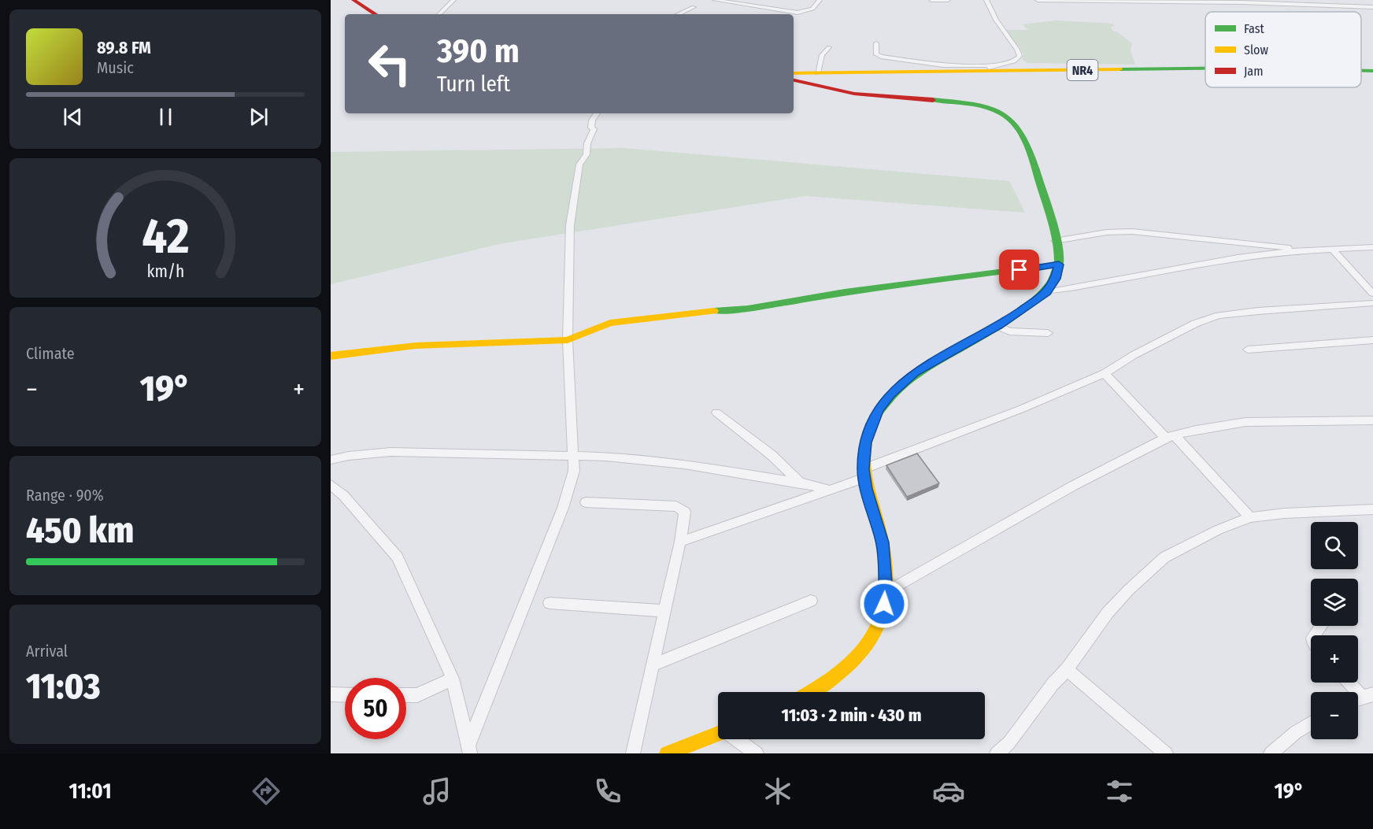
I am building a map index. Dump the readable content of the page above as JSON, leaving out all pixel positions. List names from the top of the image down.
{
  "streets": {
    "main road": ["NR4"]
  },
  "legend": ["Fast", "Slow", "Jam"],
  "page": {
    "turn": ["390 m", "Turn left"],
    "song": ["89.8 FM", "Music"],
    "tile": [
      "Climate",
      ["Range · 90%", "450 km"],
      ["Arrival", "11:03"]
    ],
    "heat": ["−", "19°", "+"],
    "map_buttons": ["+", "−"],
    "limit": "50",
    "trip": "11:03 · 2 min · 430 m",
    "tabs": ["11:01", "19°"],
    "gauge": ["42", "km/h"]
  }
}
